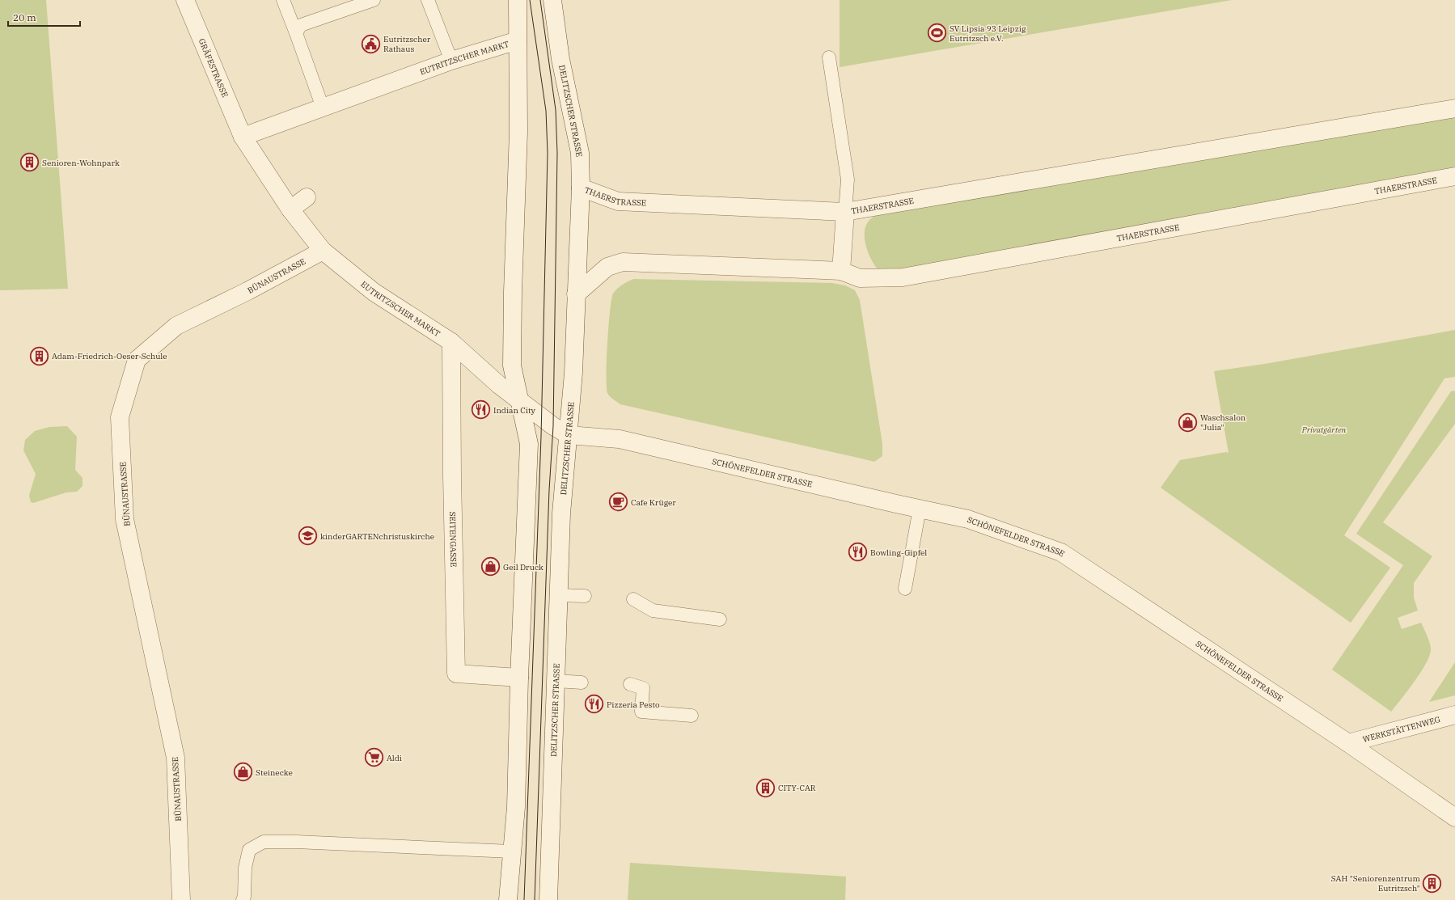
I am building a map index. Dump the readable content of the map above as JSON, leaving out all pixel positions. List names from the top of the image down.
{
  "streets": {
    "street": [
      "EUTRITZSCHER MARKT",
      "GRÄFESTRASSE",
      "DELITZSCHER STRASSE",
      "THAERSTRASSE",
      "BÜNAUSTRASSE",
      "SCHÖNEFELDER STRASSE",
      "SEITENGASSE",
      "WERKSTÄTTENWEG"
    ]
  },
  "crossings": [
    ["EUTRITZSCHER MARKT", "GRÄFESTRASSE"],
    ["EUTRITZSCHER MARKT", "BÜNAUSTRASSE"],
    ["EUTRITZSCHER MARKT", "SCHÖNEFELDER STRASSE"],
    ["EUTRITZSCHER MARKT", "SEITENGASSE"],
    ["DELITZSCHER STRASSE", "THAERSTRASSE"],
    ["DELITZSCHER STRASSE", "SCHÖNEFELDER STRASSE"],
    ["SCHÖNEFELDER STRASSE", "WERKSTÄTTENWEG"]
  ],
  "parks": ["Privatgärten"],
  "places": {
    "sports": ["SV Lipsia 93 Leipzig Eutritzsch e.V."],
    "public building": ["Eutritzscher Rathaus"],
    "building": [
      "Senioren-Wohnpark",
      "Adam-Friedrich-Oeser-Schule",
      "CITY-CAR",
      "SAH \"Seniorenzentrum Eutritzsch\""
    ],
    "restaurant": ["Indian City", "Bowling-Gipfel", "Pizzeria Pesto"],
    "shop": ["Waschsalon \"Julia\"", "Geil Druck", "Steinecke"],
    "cafe": ["Cafe Krüger"],
    "school or university": ["kinderGARTENchristuskirche"],
    "supermarket": ["Aldi"]
  },
  "scale_bar": "20 m"
}
